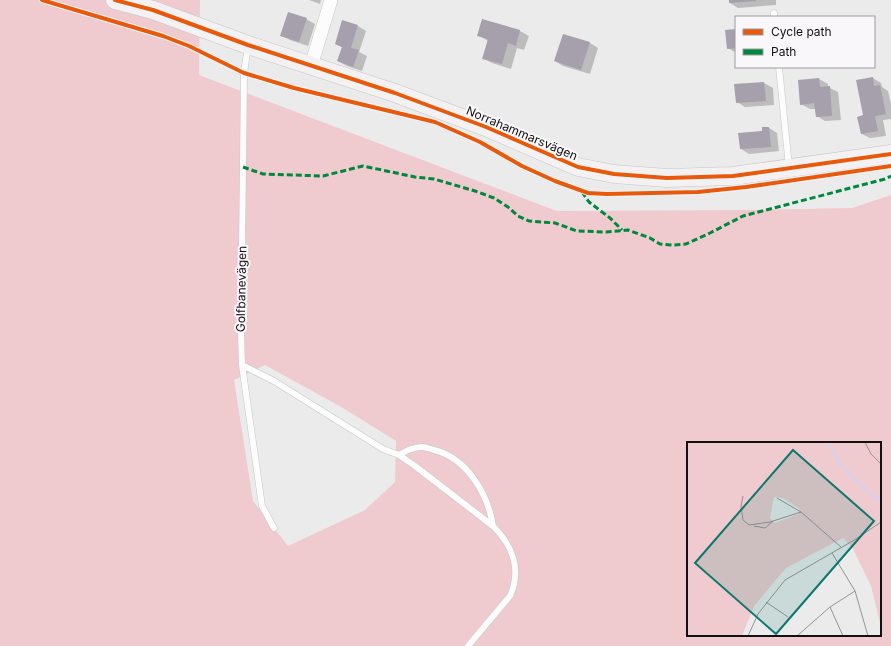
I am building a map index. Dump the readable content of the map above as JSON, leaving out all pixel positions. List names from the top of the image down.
{
  "streets": {
    "street": ["Norrahammarsvägen"],
    "lane": ["Golfbanevägen"]
  },
  "crossings": [
    ["Norrahammarsvägen", "Golfbanevägen"]
  ],
  "legend": ["Cycle path", "Path"]
}
